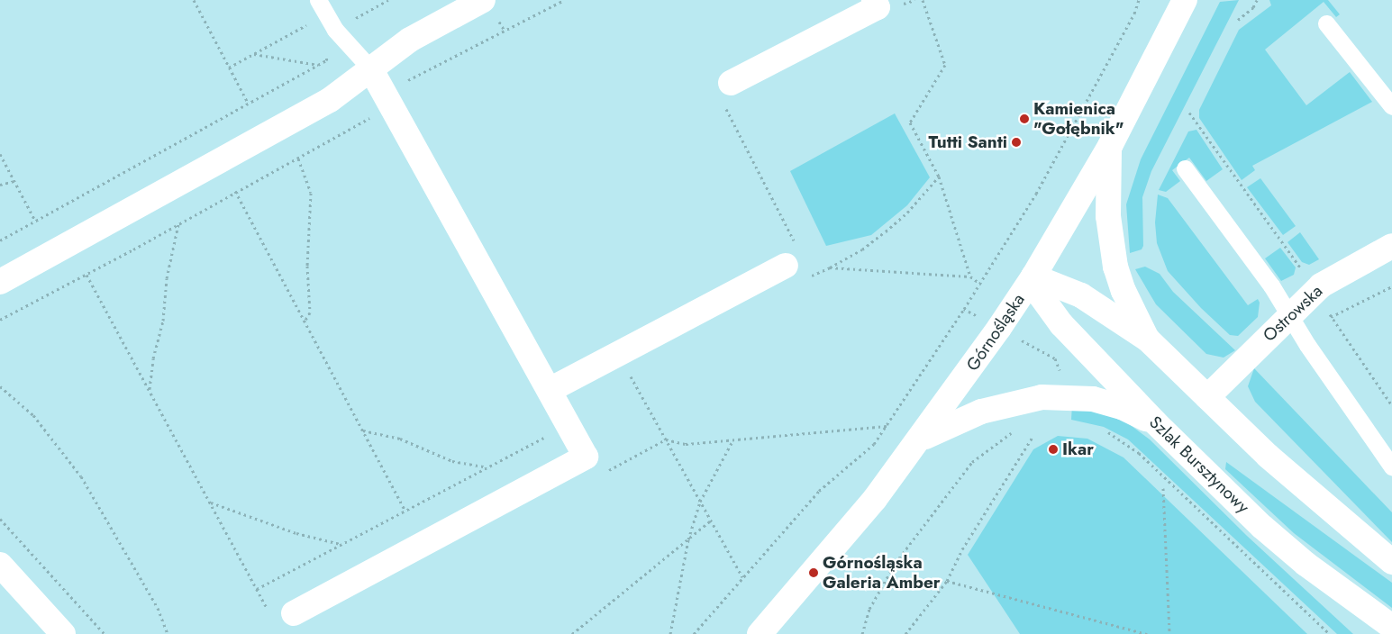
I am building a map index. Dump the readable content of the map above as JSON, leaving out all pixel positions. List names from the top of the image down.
{
  "streets": {
    "street": ["Ostrowska", "Górnośląska", "Szlak Bursztynowy"]
  },
  "crossings": [
    ["Górnośląska", "Szlak Bursztynowy"]
  ],
  "places": [
    "Kamienica \"Gołębnik\"",
    "Tutti Santi",
    "Ikar",
    "Górnośląska Galeria Amber"
  ]
}
